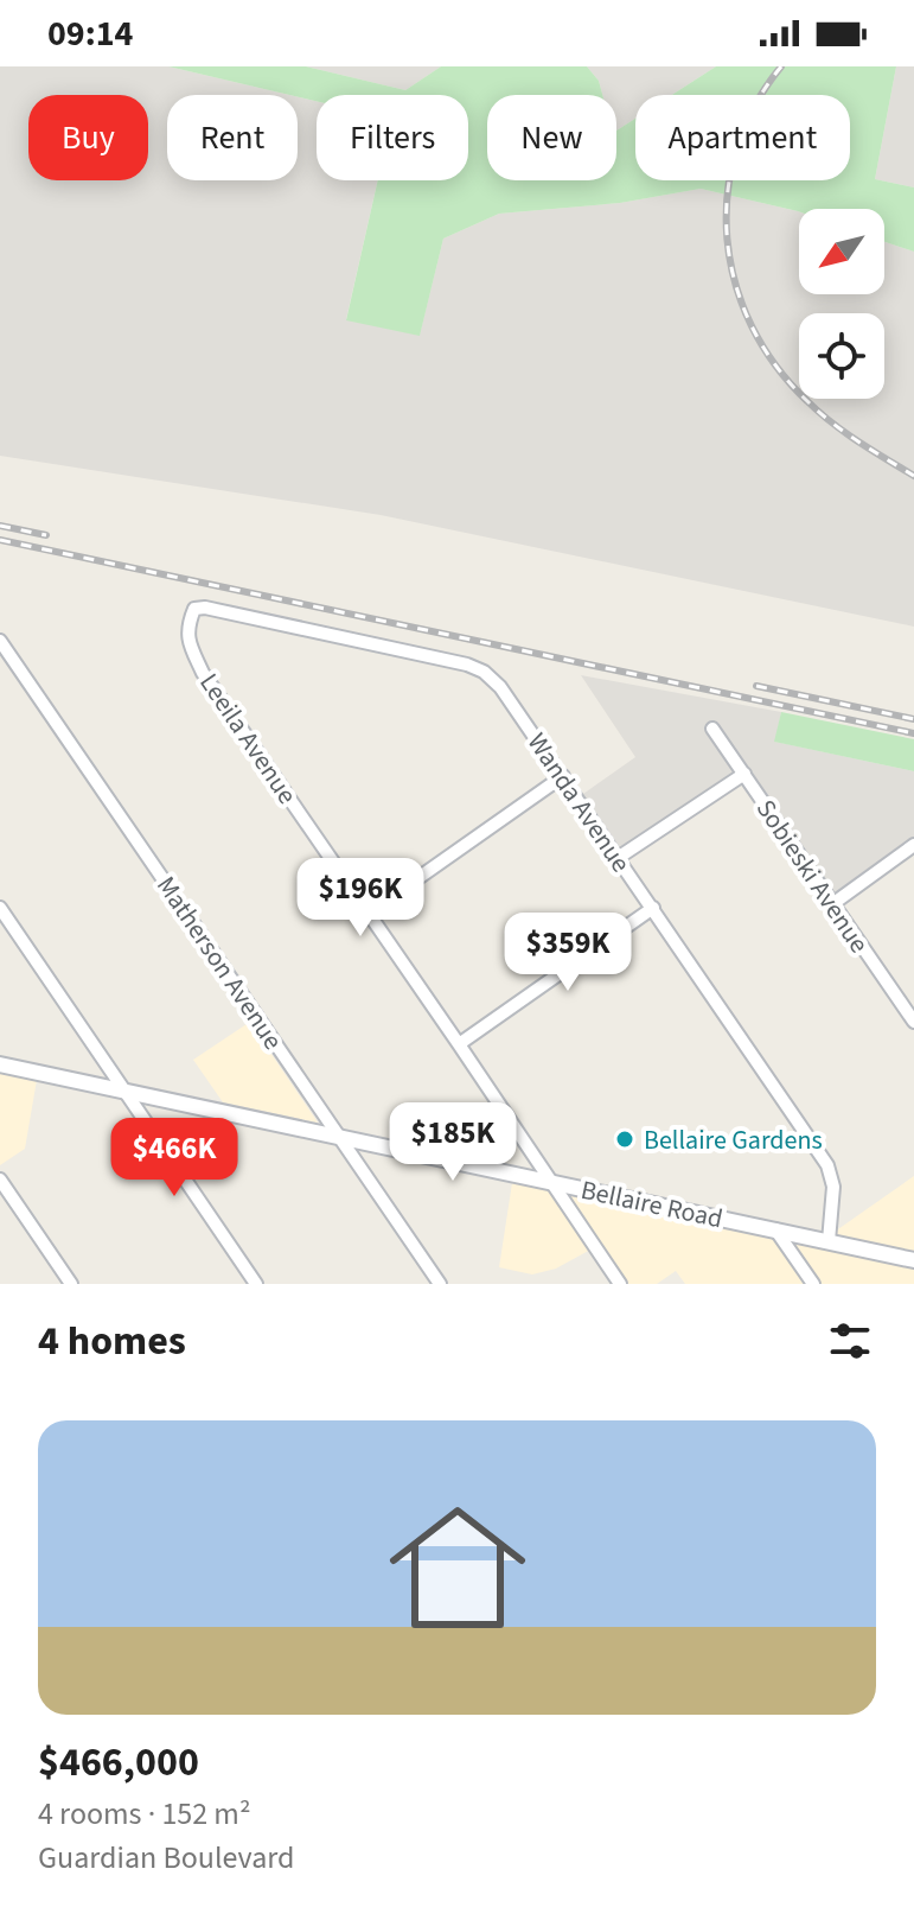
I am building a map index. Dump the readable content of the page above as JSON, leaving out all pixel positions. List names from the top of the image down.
{
  "streets": {
    "street": [
      "Leeila Avenue",
      "Wanda Avenue",
      "Sobieski Avenue",
      "Matherson Avenue",
      "Bellaire Road"
    ]
  },
  "crossings": [
    ["Leeila Avenue", "Wanda Avenue"],
    ["Leeila Avenue", "Bellaire Road"],
    ["Wanda Avenue", "Bellaire Road"],
    ["Matherson Avenue", "Bellaire Road"]
  ],
  "places": ["Bellaire Gardens"],
  "north": "bottom left",
  "page": {
    "status": "09:14",
    "chip": [
      "Buy",
      "Rent",
      "Filters",
      "New",
      "Apartment"
    ],
    "price": [
      "$196K",
      "$359K",
      "$185K",
      "$466K"
    ],
    "heading": "4 homes",
    "list": [
      {
        "name": "$466,000",
        "note": "4 rooms · 152 m² · Guardian Boulevard"
      }
    ]
  }
}
